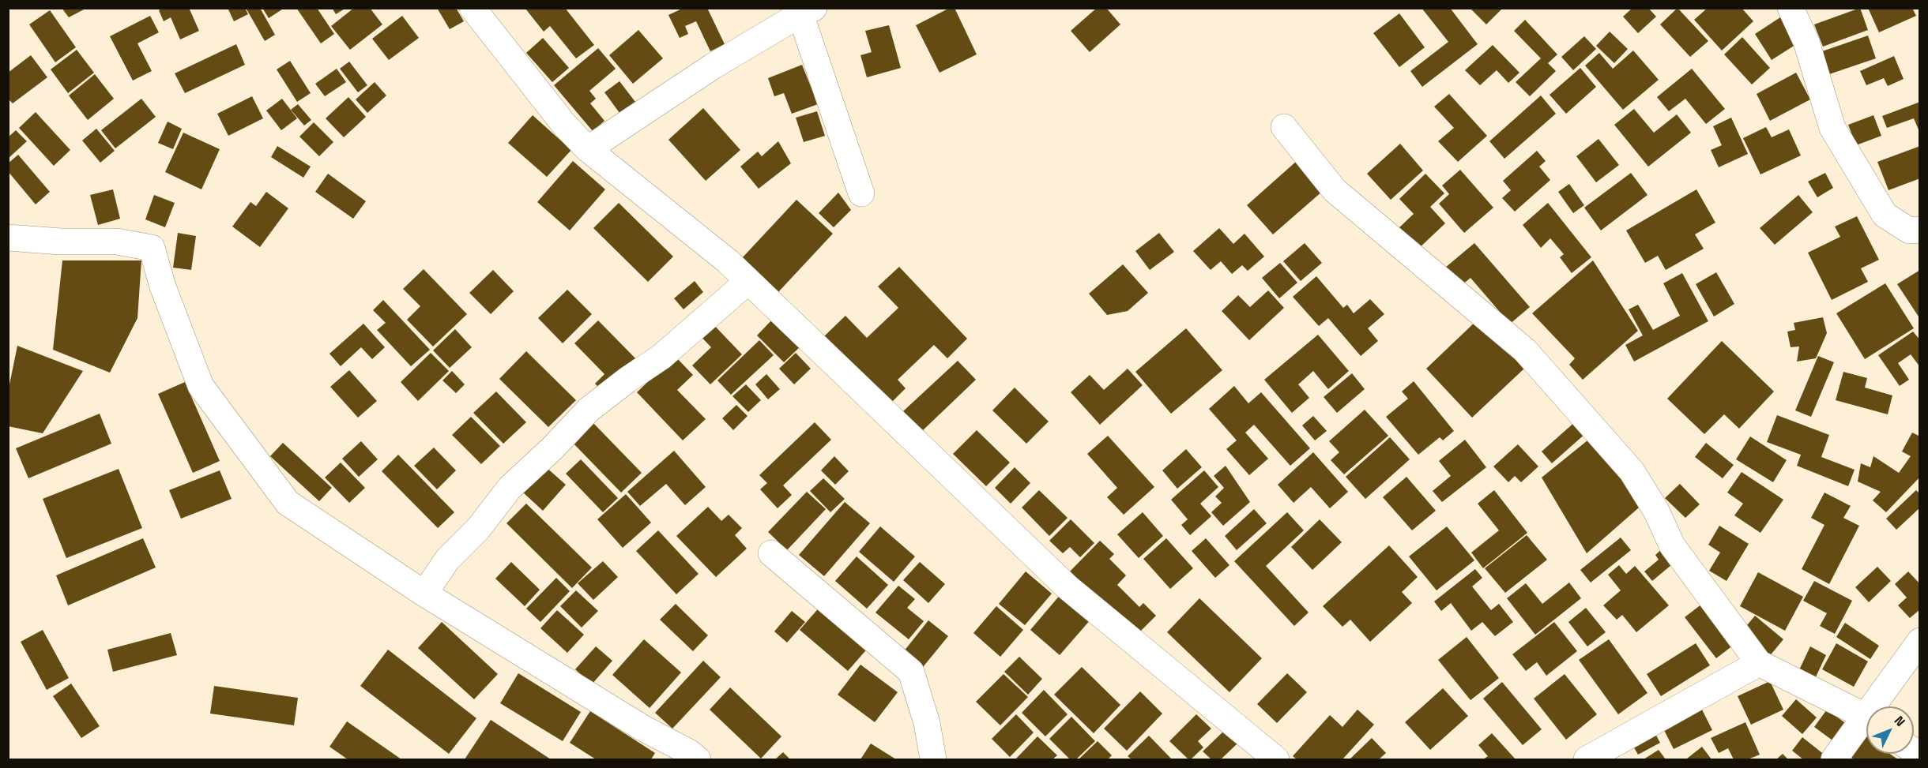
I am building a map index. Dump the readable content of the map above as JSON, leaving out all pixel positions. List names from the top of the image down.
{
  "north": "top right"
}
